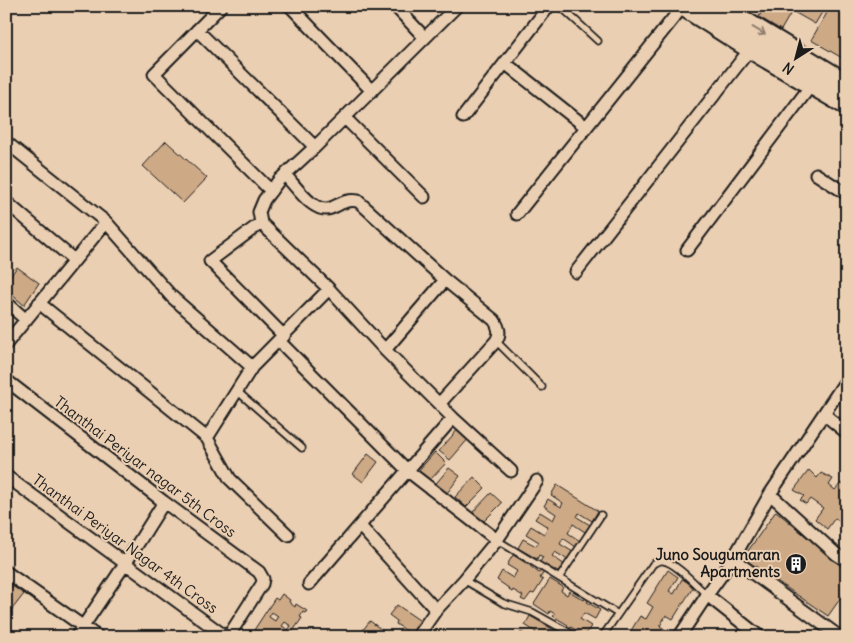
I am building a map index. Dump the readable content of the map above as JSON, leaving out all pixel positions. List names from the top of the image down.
{
  "streets": {
    "street": ["Thanthai Periyar nagar 5th Cross", "Thanthai Periyar Nagar 4th Cross"]
  },
  "crossings": [
    ["Thanthai Periyar nagar 5th Cross", "Thanthai Periyar Nagar 4th Cross"]
  ],
  "places": {
    "building": ["Juno Sougumaran Apartments"]
  },
  "north": "bottom left"
}
